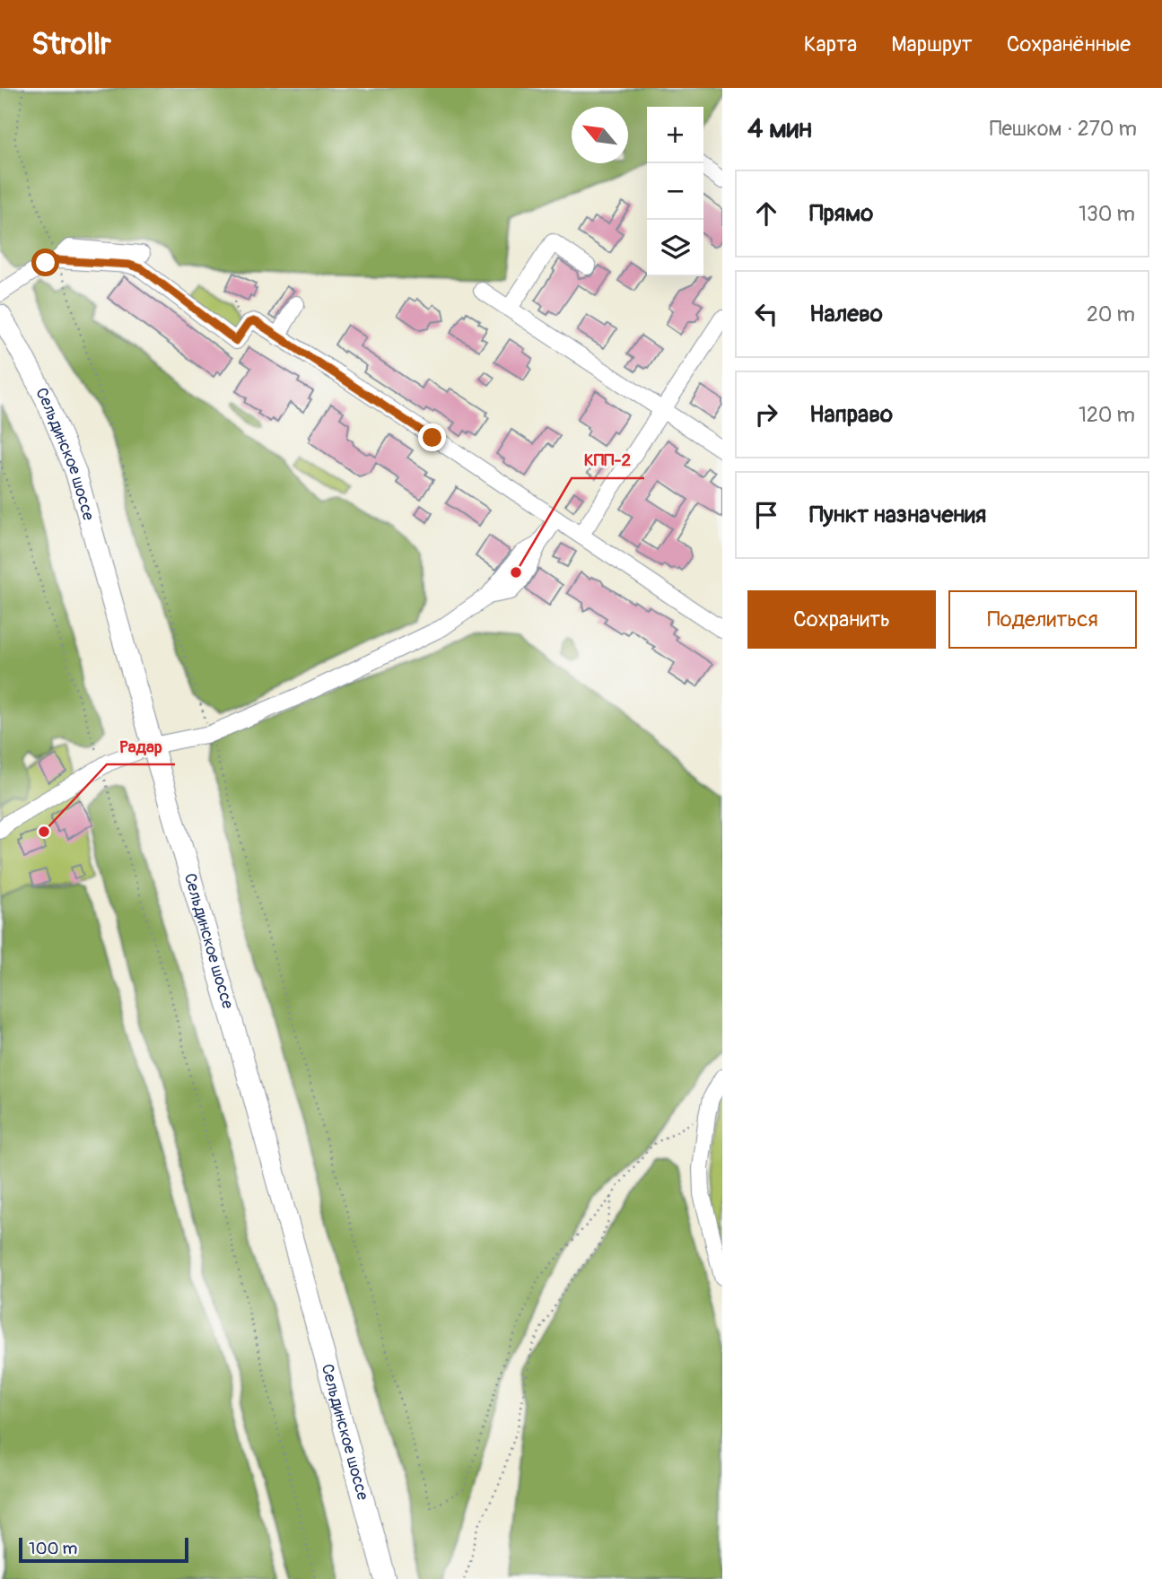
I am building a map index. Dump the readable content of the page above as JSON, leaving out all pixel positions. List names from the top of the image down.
{
  "streets": {
    "main road": ["Сельдинское шоссе"]
  },
  "places": ["КПП-2", "Радар"],
  "scale_bar": "100 m",
  "north": "top left",
  "page": {
    "header": "Strollr",
    "nav": ["Карта", "Маршрут", "Сохранённые"],
    "heading": ["4 мин", "Пешком · 270 m"],
    "map_buttons": ["+", "−"],
    "list": [
      ["Прямо", "130 m"],
      ["Налево", "20 m"],
      ["Направо", "120 m"],
      "Пункт назначения"
    ],
    "buttons": ["Сохранить", "Поделиться"],
    "scale": "100 m"
  }
}
